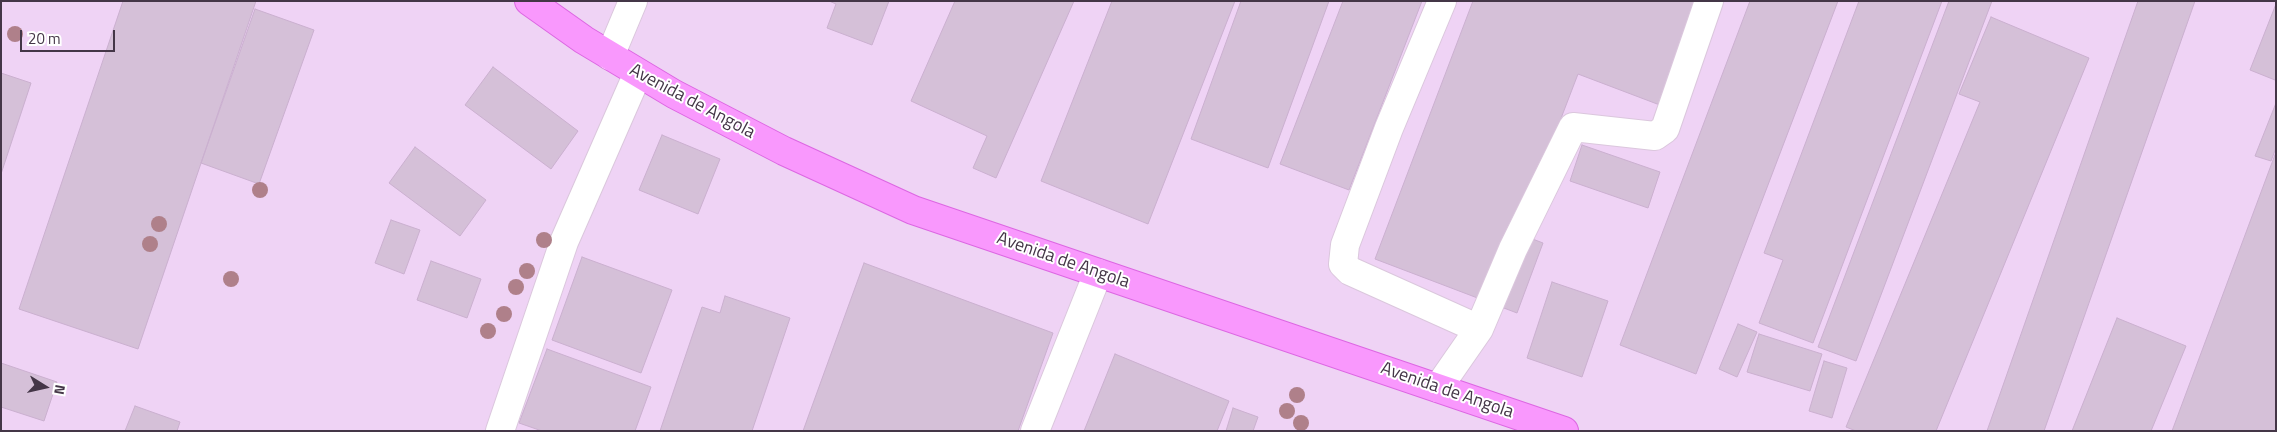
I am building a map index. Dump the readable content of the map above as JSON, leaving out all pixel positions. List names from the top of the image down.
{
  "streets": {
    "main road": ["Avenida de Angola"]
  },
  "scale_bar": "20 m",
  "north": "right"
}
